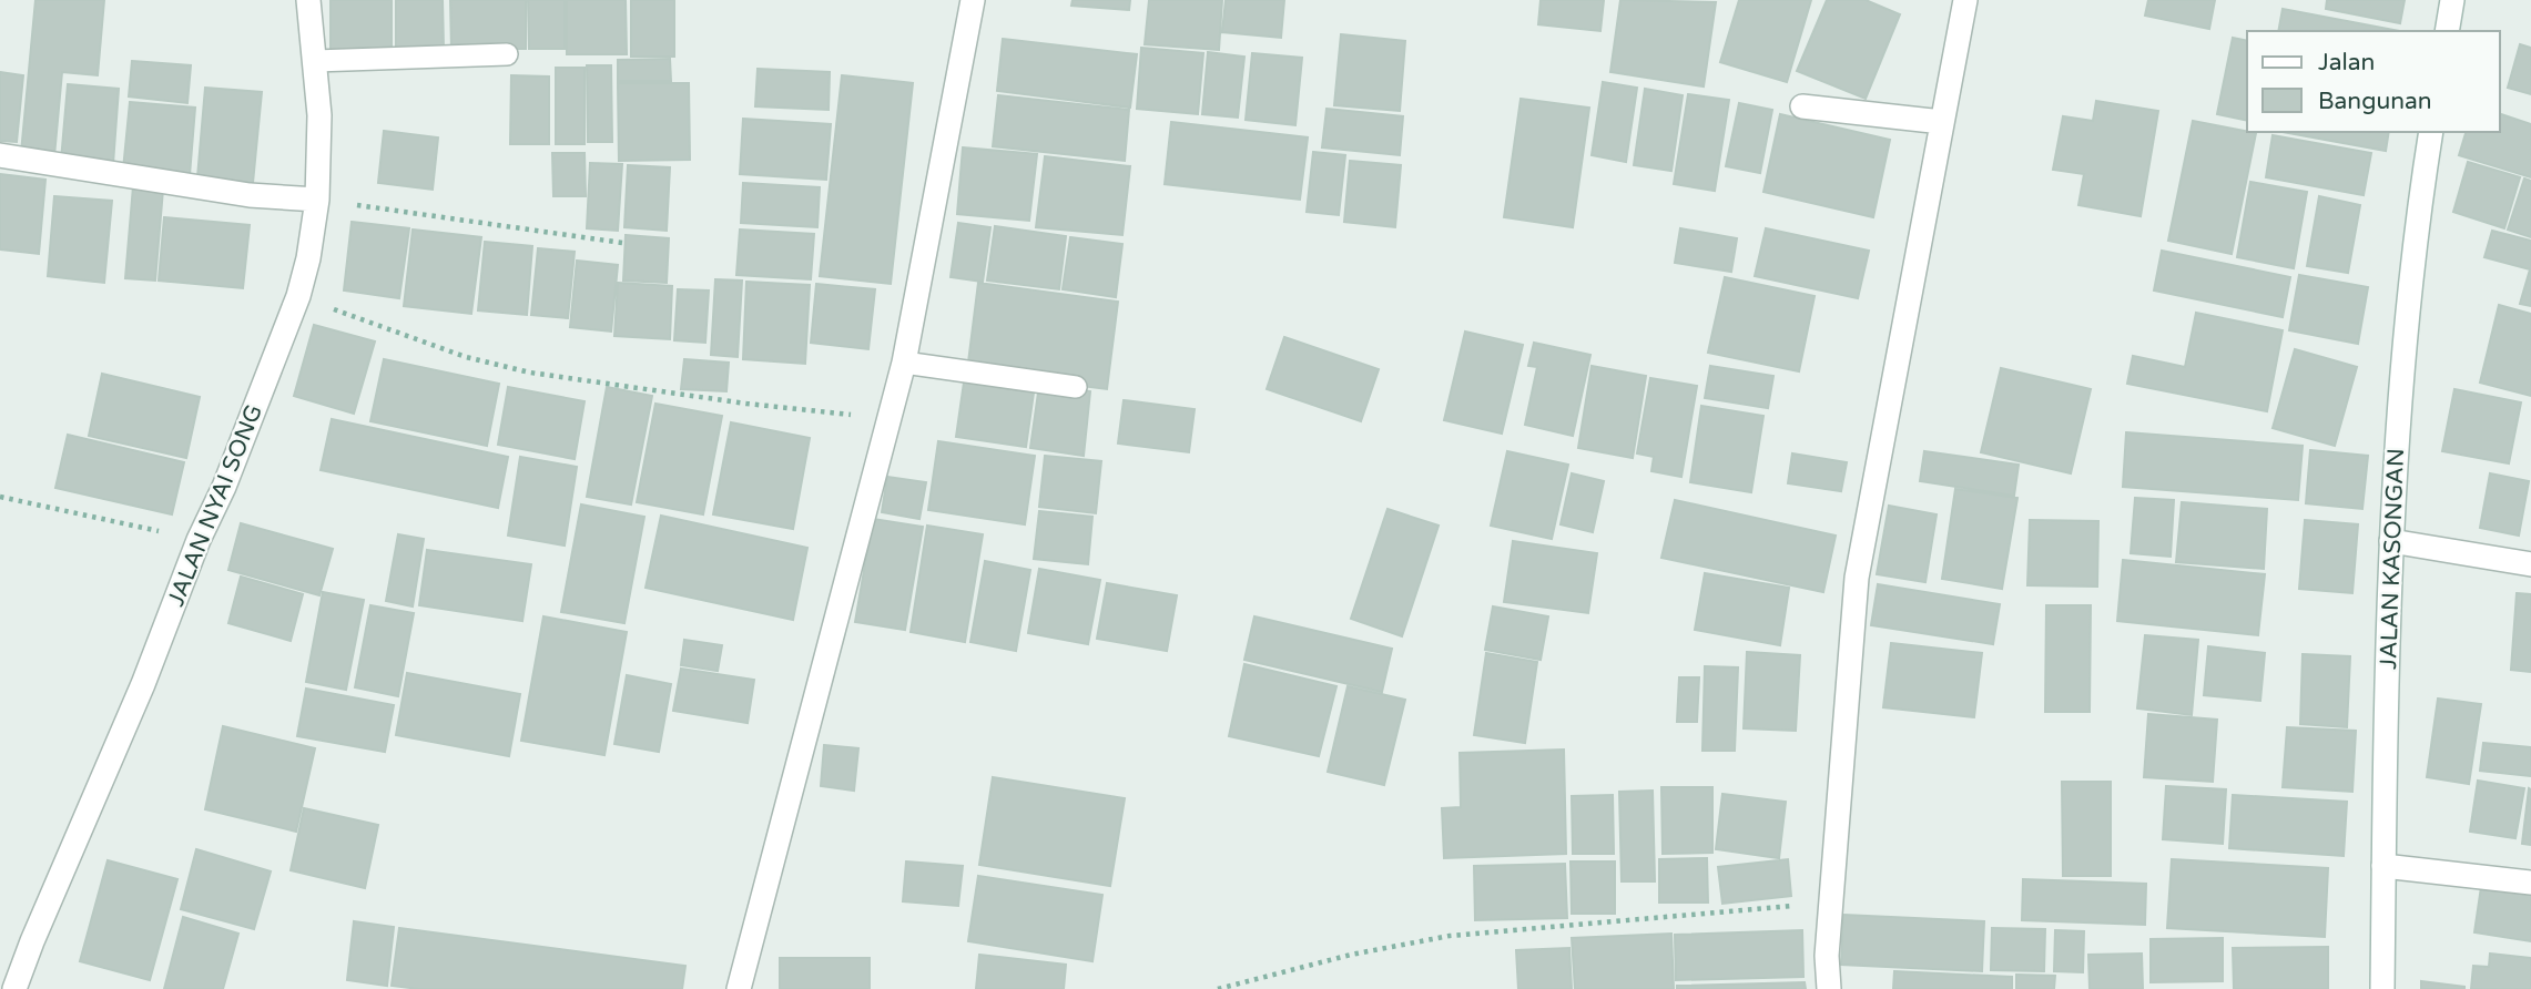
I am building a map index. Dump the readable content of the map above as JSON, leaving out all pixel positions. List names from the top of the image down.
{
  "streets": {
    "street": ["JALAN NYAI SONG", "JALAN KASONGAN"]
  },
  "legend": ["Jalan", "Bangunan"]
}
